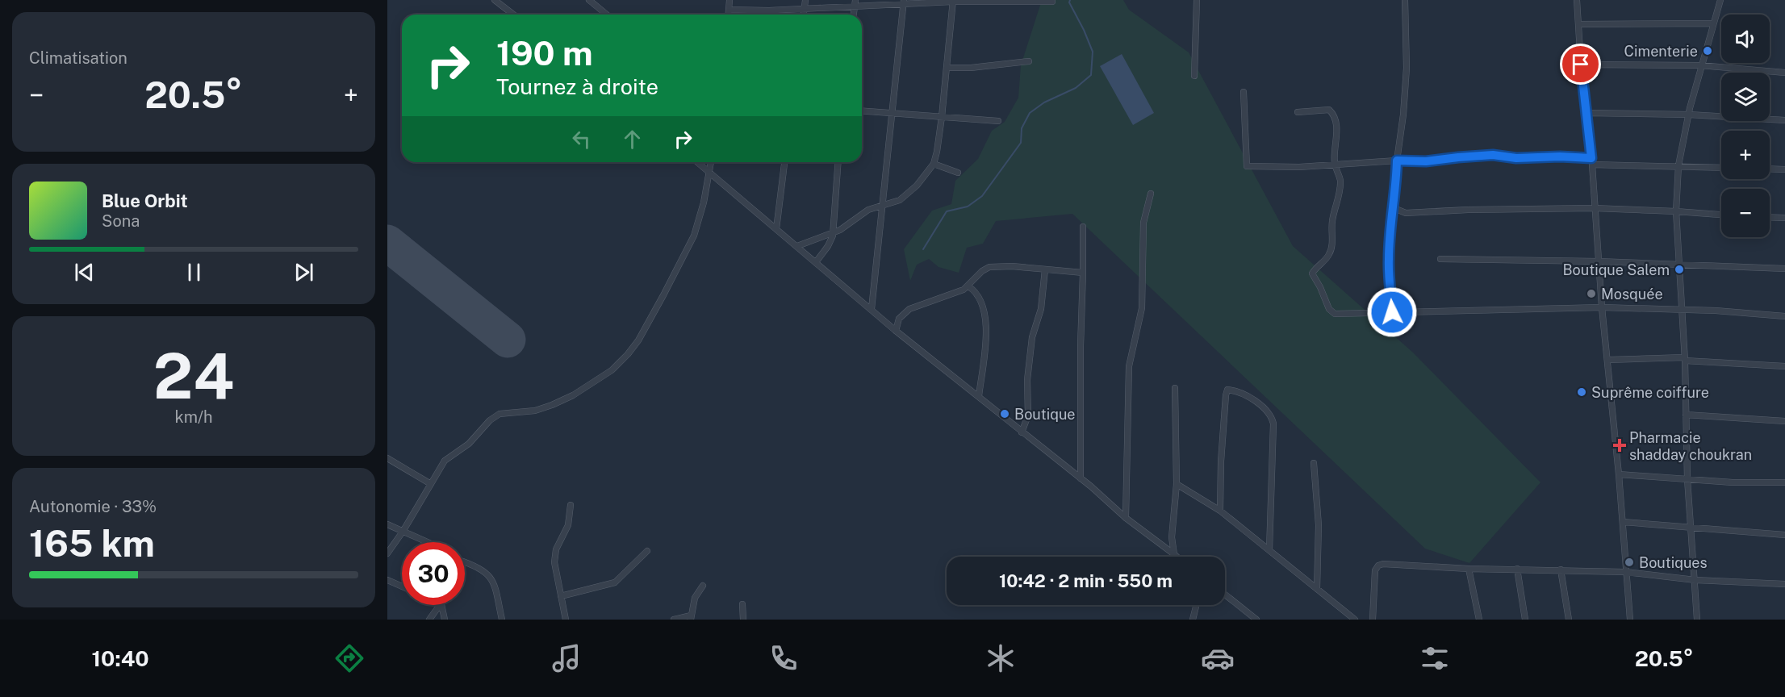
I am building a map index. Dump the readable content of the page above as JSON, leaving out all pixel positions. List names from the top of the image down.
{
  "places": {
    "other": [
      "Cimenterie",
      "Boutique Salem",
      "Mosquée",
      "Suprême coiffure",
      "Boutique",
      "Boutiques"
    ],
    "health": ["Pharmacie shadday choukran"]
  },
  "page": {
    "tile": [
      "Climatisation",
      ["24", "km/h"],
      ["Autonomie · 33%", "165 km"]
    ],
    "map_buttons": ["+", "−"],
    "turn": ["190 m", "Tournez à droite"],
    "heat": ["−", "20.5°", "+"],
    "song": ["Blue Orbit", "Sona"],
    "limit": "30",
    "trip": "10:42 · 2 min · 550 m",
    "tabs": ["10:40", "20.5°"]
  }
}
